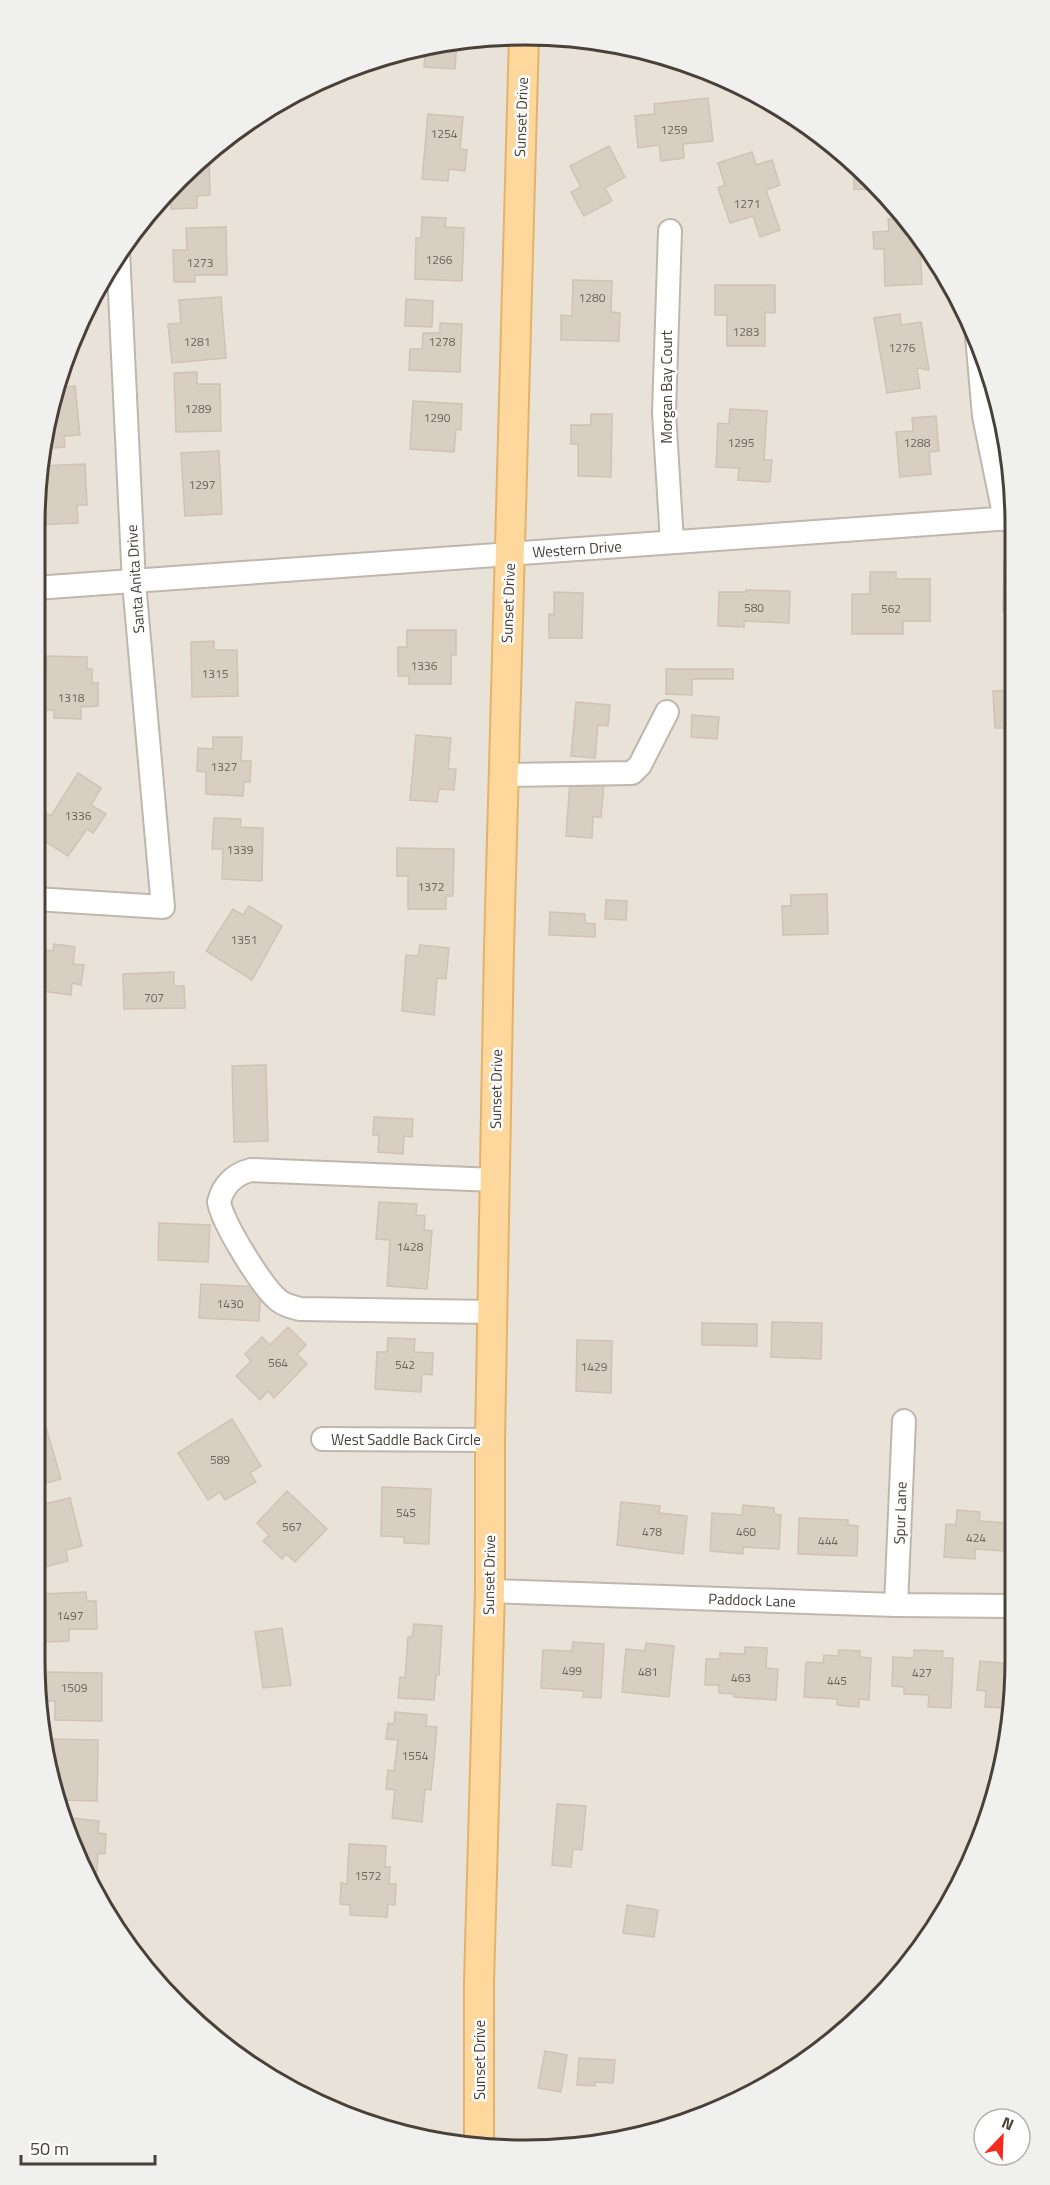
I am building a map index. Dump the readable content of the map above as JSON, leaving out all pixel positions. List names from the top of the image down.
{
  "streets": {
    "main road": ["Sunset Drive"],
    "street": [
      "Morgan Bay Court",
      "Western Drive",
      "Santa Anita Drive",
      "West Saddle Back Circle",
      "Spur Lane",
      "Paddock Lane"
    ]
  },
  "crossings": [
    ["Sunset Drive", "Western Drive"],
    ["Sunset Drive", "West Saddle Back Circle"],
    ["Sunset Drive", "Paddock Lane"],
    ["Morgan Bay Court", "Western Drive"],
    ["Western Drive", "Santa Anita Drive"],
    ["Spur Lane", "Paddock Lane"]
  ],
  "house_numbers": [
    "1259",
    "1254",
    "1271",
    "1266",
    "1273",
    "1280",
    "1283",
    "1281",
    "1278",
    "1276",
    "1289",
    "1290",
    "1295",
    "1288",
    "1297",
    "580",
    "562",
    "1336",
    "1315",
    "1318",
    "1327",
    "1336",
    "1339",
    "1372",
    "1351",
    "707",
    "1428",
    "1430",
    "564",
    "542",
    "1429",
    "589",
    "545",
    "567",
    "478",
    "460",
    "424",
    "444",
    "1497",
    "499",
    "481",
    "427",
    "463",
    "445",
    "1509",
    "1554",
    "1572"
  ],
  "scale_bar": "50 m",
  "north": "top right"
}
